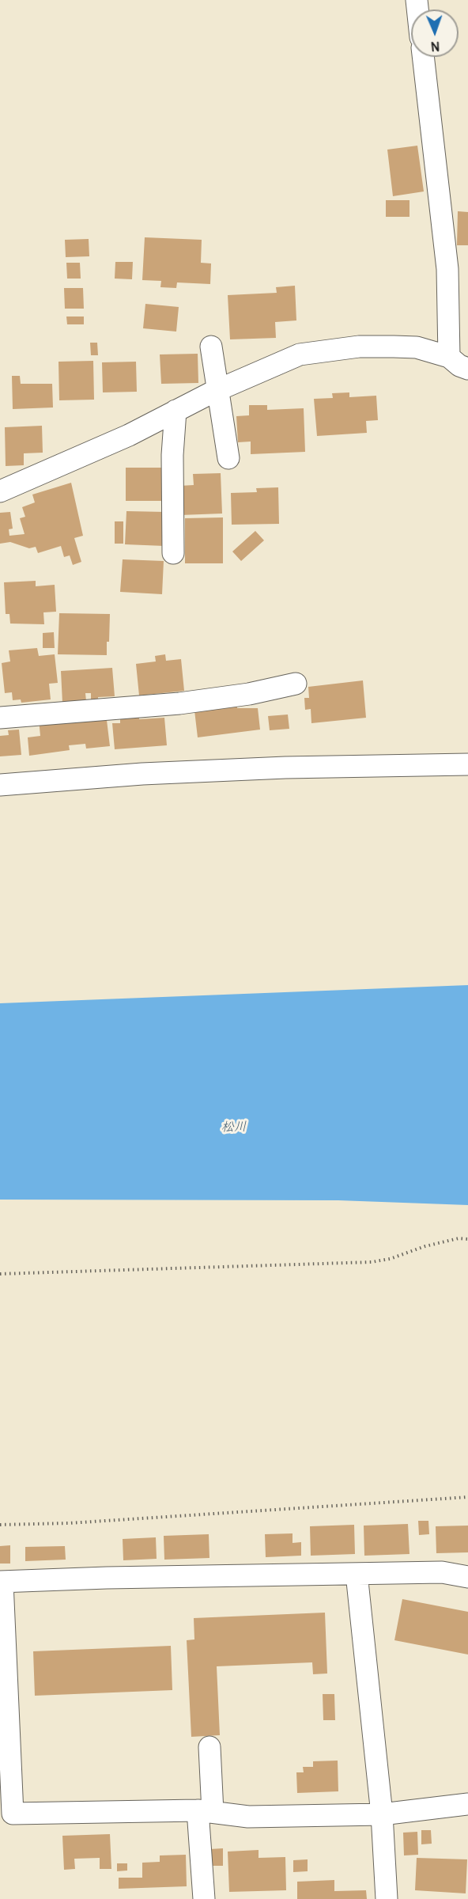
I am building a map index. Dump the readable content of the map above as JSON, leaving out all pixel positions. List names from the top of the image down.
{
  "water": ["松川"],
  "north": "bottom"
}
